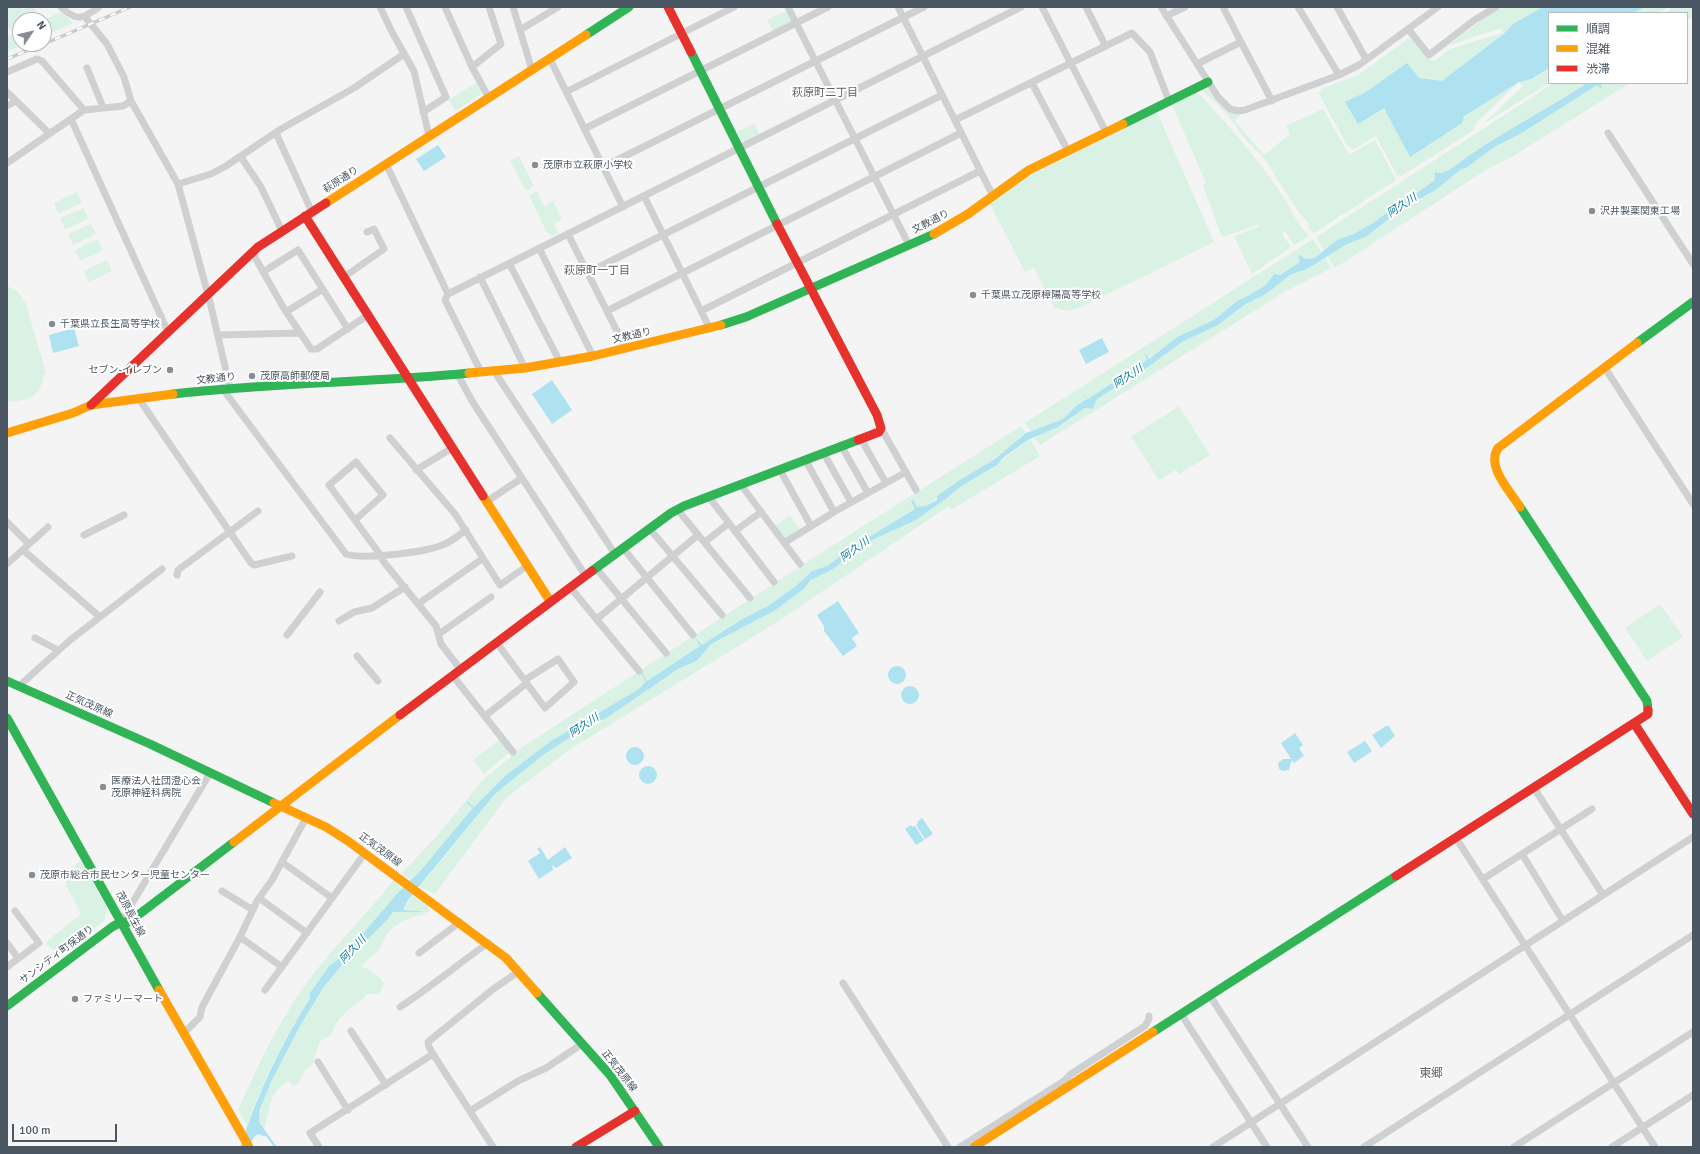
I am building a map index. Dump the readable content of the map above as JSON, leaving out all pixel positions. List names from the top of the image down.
{
  "streets": {
    "street": [
      "萩原通り",
      "文教通り",
      "正気茂原線",
      "茂原長生線",
      "サンシティ町保通り"
    ]
  },
  "crossings": [
    ["萩原通り", "文教通り"],
    ["正気茂原線", "サンシティ町保通り"],
    ["茂原長生線", "サンシティ町保通り"]
  ],
  "districts": ["萩原町二丁目", "萩原町一丁目", "東郷"],
  "water": ["阿久川"],
  "places": [
    "茂原市立萩原小学校",
    "沢井製薬関東工場",
    "千葉県立茂原樟陽高等学校",
    "千葉県立長生高等学校",
    "セブン-イレブン",
    "茂原高師郵便局",
    "医療法人社団澄心会 茂原神経科病院",
    "茂原市総合市民センター児童センター",
    "ファミリーマート"
  ],
  "legend": ["順調", "混雑", "渋滞"],
  "scale_bar": "100 m",
  "north": "top right"
}
